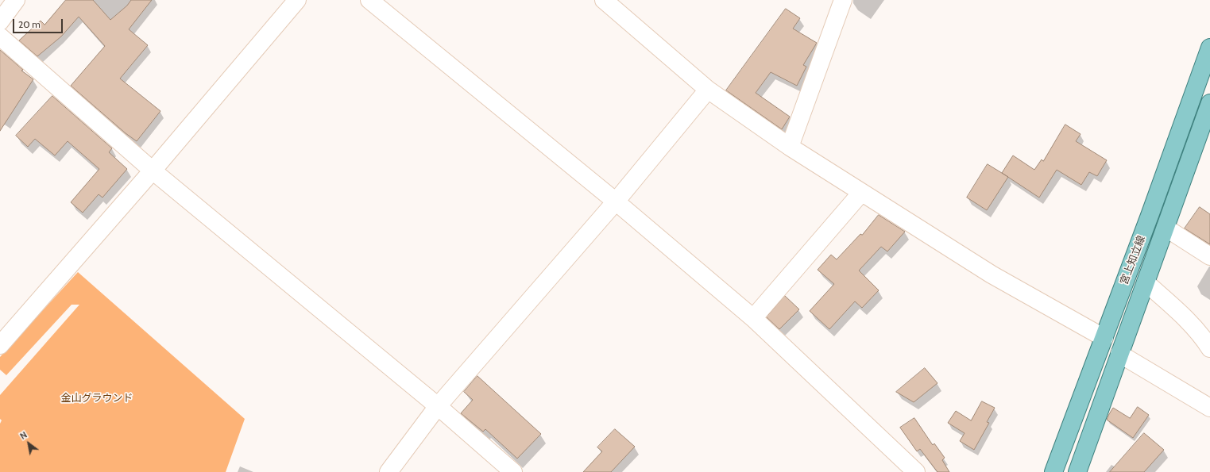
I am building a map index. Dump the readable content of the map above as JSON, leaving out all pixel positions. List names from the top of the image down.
{
  "streets": {
    "main road": ["宮上知立線"]
  },
  "parks": ["金山グラウンド"],
  "scale_bar": "20 m",
  "north": "top left"
}
